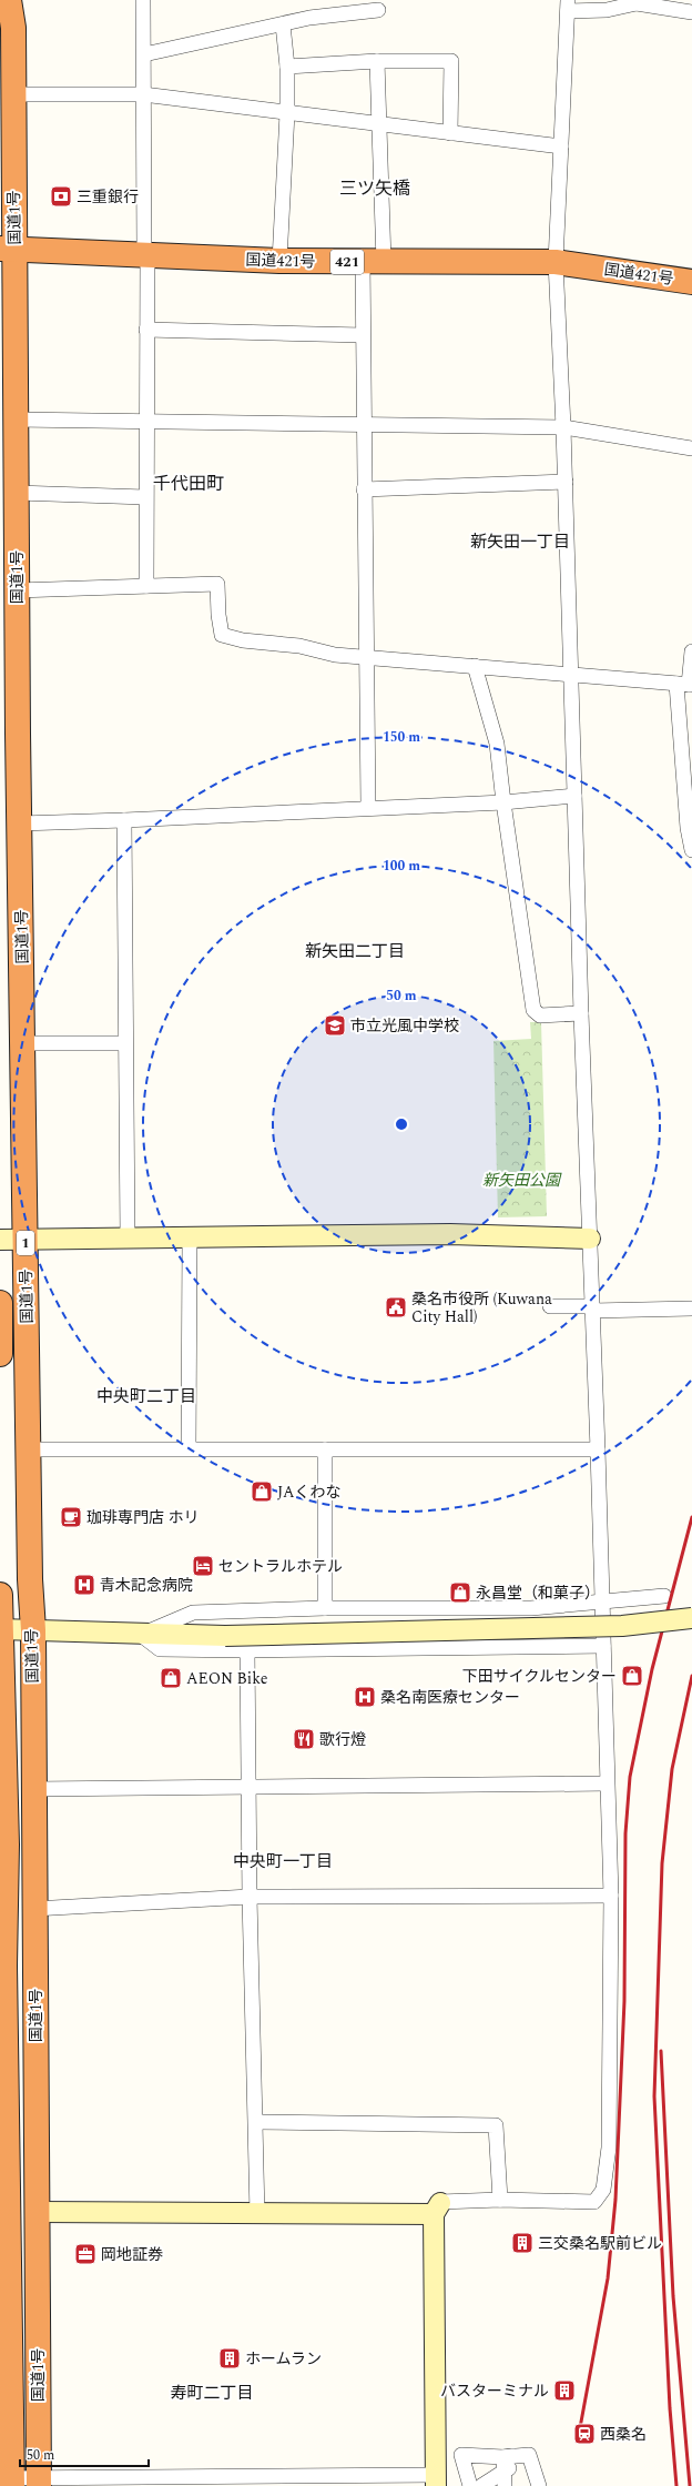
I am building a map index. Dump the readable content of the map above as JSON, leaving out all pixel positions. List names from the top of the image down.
{
  "streets": {
    "highway": [
      "国道1号",
      "国道421号",
      "421",
      "1"
    ]
  },
  "crossings": [
    ["国道1号", "国道421号"]
  ],
  "districts": [
    "三ツ矢橋",
    "千代田町",
    "新矢田一丁目",
    "新矢田二丁目",
    "中央町二丁目",
    "中央町一丁目",
    "寿町二丁目"
  ],
  "parks": ["新矢田公園"],
  "places": {
    "bank": ["三重銀行"],
    "school or university": ["市立光風中学校"],
    "public building": ["桑名市役所 (Kuwana City Hall)"],
    "shop": [
      "JAくわな",
      "永昌堂（和菓子）",
      "下田サイクルセンター",
      "AEON Bike"
    ],
    "cafe": ["珈琲専門店 ホリ"],
    "hotel": ["セントラルホテル"],
    "hospital": ["青木記念病院", "桑名南医療センター"],
    "restaurant": ["歌行燈"],
    "building": ["三交桑名駅前ビル", "ホームラン", "バスターミナル"],
    "office": ["岡地証券"],
    "station": ["西桑名"]
  },
  "scale_bar": "50 m",
  "rings": ["150 m", "100 m", "50 m"]
}
